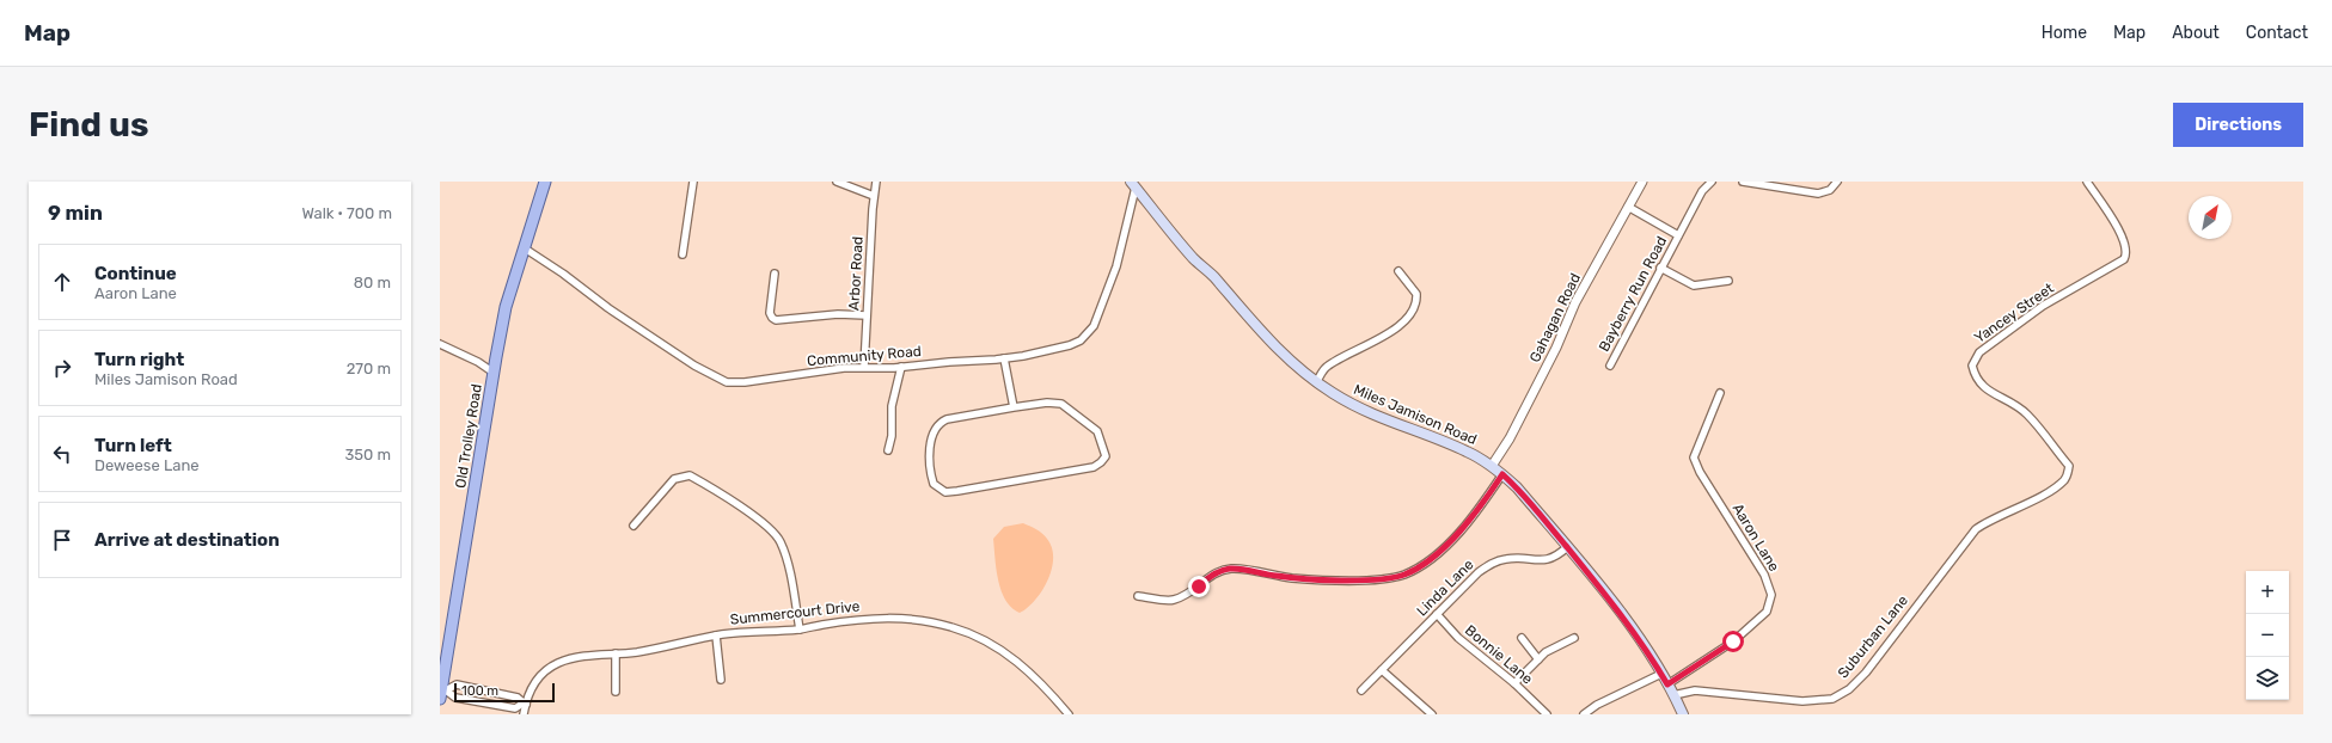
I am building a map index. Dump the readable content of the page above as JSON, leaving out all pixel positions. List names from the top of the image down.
{
  "streets": {
    "main road": ["Miles Jamison Road", "Old Trolley Road"],
    "street": [
      "Arbor Road",
      "Bayberry Run Road",
      "Yancey Street",
      "Gahagan Road",
      "Community Road",
      "Aaron Lane",
      "Linda Lane",
      "Summercourt Drive",
      "Suburban Lane",
      "Bonnie Lane"
    ]
  },
  "crossings": [
    ["Arbor Road", "Community Road"],
    ["Bayberry Run Road", "Gahagan Road"],
    ["Yancey Street", "Suburban Lane"],
    ["Gahagan Road", "Miles Jamison Road"],
    ["Community Road", "Miles Jamison Road"],
    ["Community Road", "Old Trolley Road"],
    ["Miles Jamison Road", "Aaron Lane"],
    ["Miles Jamison Road", "Linda Lane"],
    ["Miles Jamison Road", "Suburban Lane"],
    ["Linda Lane", "Bonnie Lane"]
  ],
  "scale_bar": "100 m",
  "north": "top right",
  "page": {
    "header": "Map",
    "nav": [
      "Home",
      "Map",
      "About",
      "Contact"
    ],
    "buttons": "Directions",
    "title": "Find us",
    "heading": ["9 min", "Walk · 700 m"],
    "list": [
      ["Continue", "Aaron Lane", "80 m"],
      ["Turn right", "Miles Jamison Road", "270 m"],
      ["Turn left", "Deweese Lane", "350 m"],
      "Arrive at destination"
    ],
    "map_buttons": ["+", "−"],
    "scale": "100 m"
  }
}
